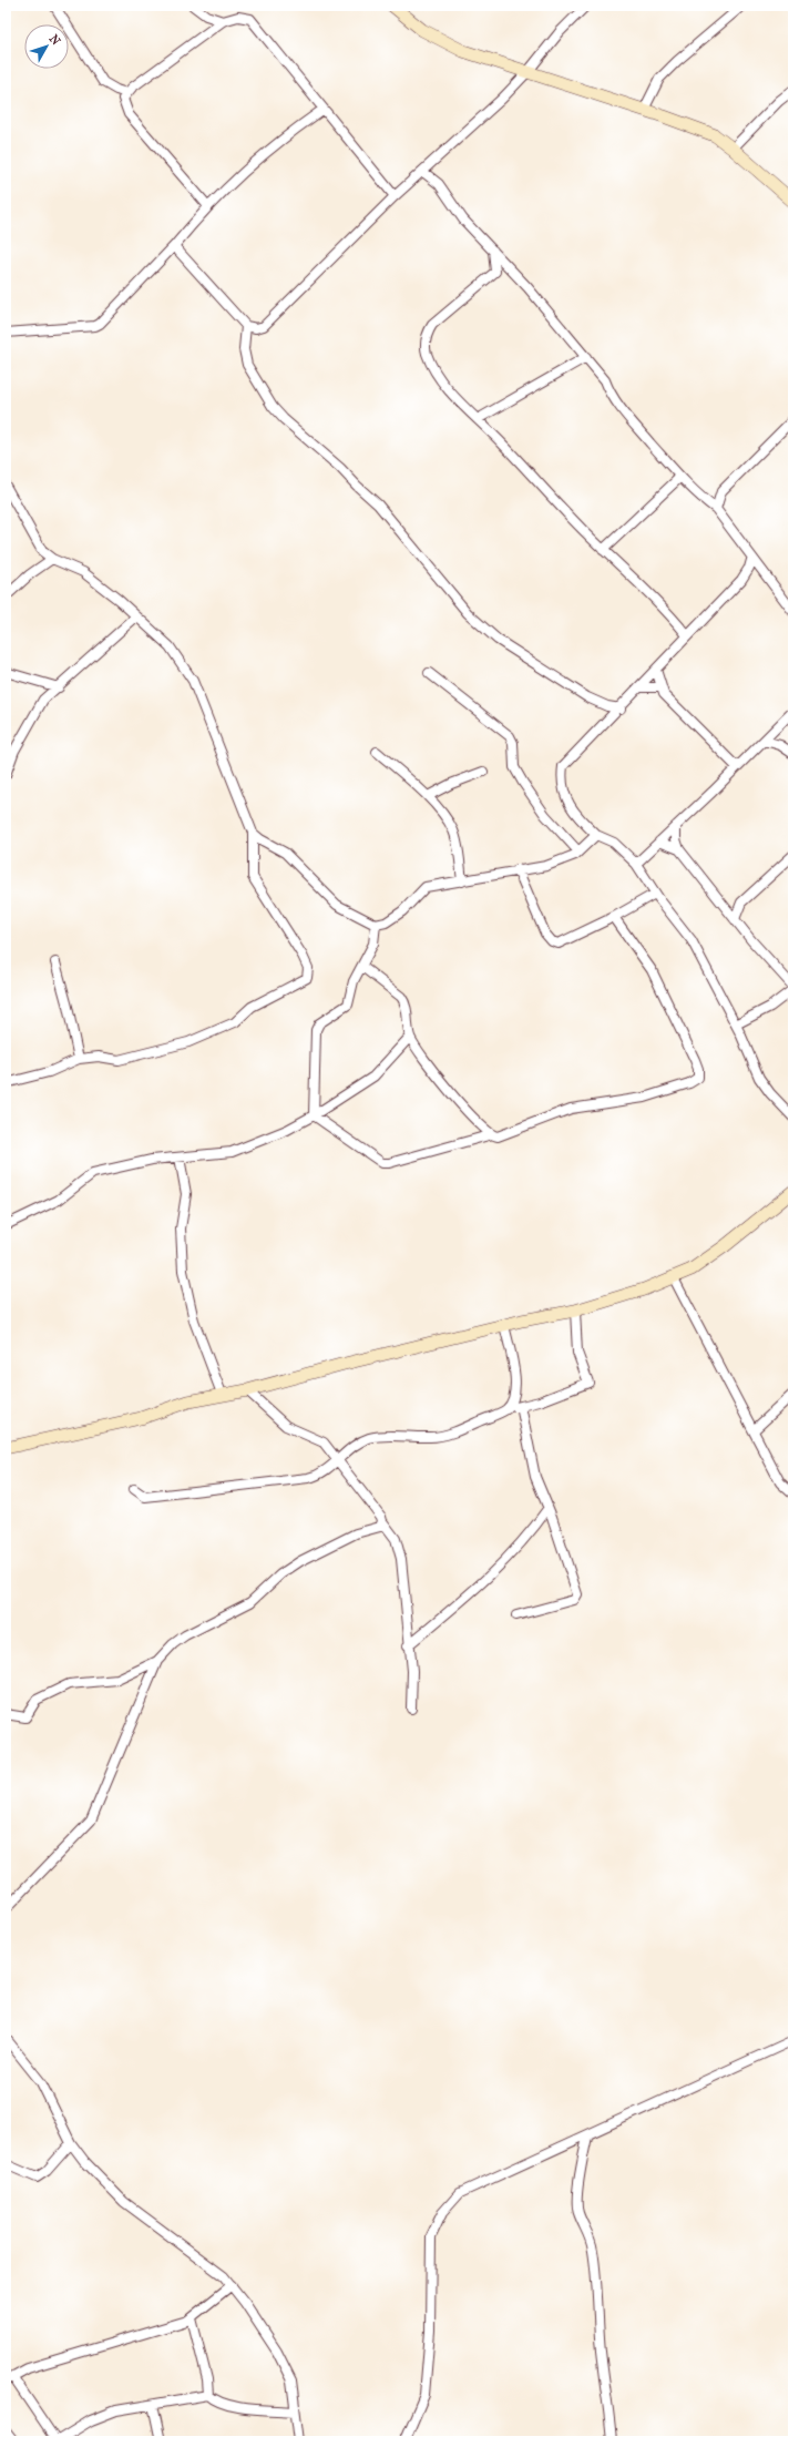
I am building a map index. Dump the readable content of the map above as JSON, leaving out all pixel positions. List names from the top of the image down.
{
  "north": "top right"
}
